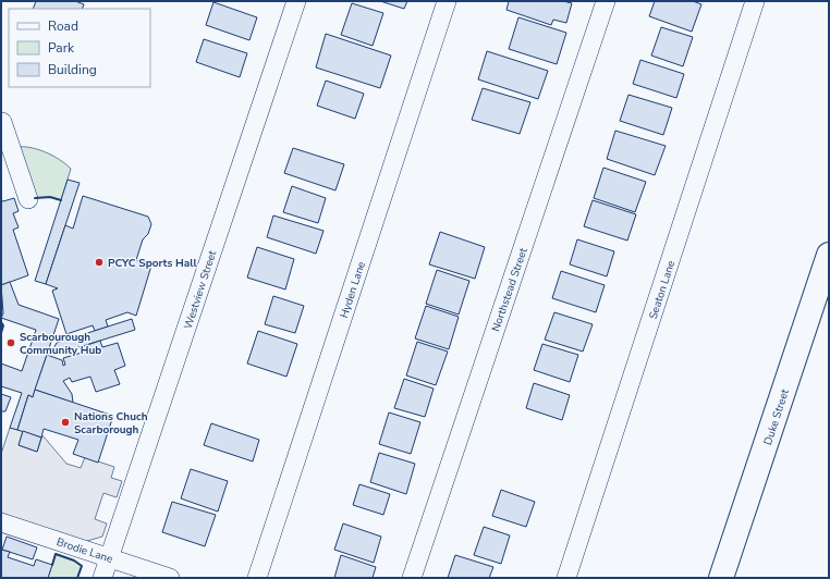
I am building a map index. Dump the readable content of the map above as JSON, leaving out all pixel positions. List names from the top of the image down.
{
  "streets": {
    "main road": ["Duke Street"],
    "street": [
      "Westview Street",
      "Hyden Lane",
      "Northstead Street",
      "Seaton Lane",
      "Brodie Lane"
    ]
  },
  "crossings": [
    ["Westview Street", "Brodie Lane"]
  ],
  "places": ["PCYC Sports Hall", "Scarbourough Community Hub", "Nations Chuch Scarborough"],
  "legend": ["Road", "Park", "Building"]
}
